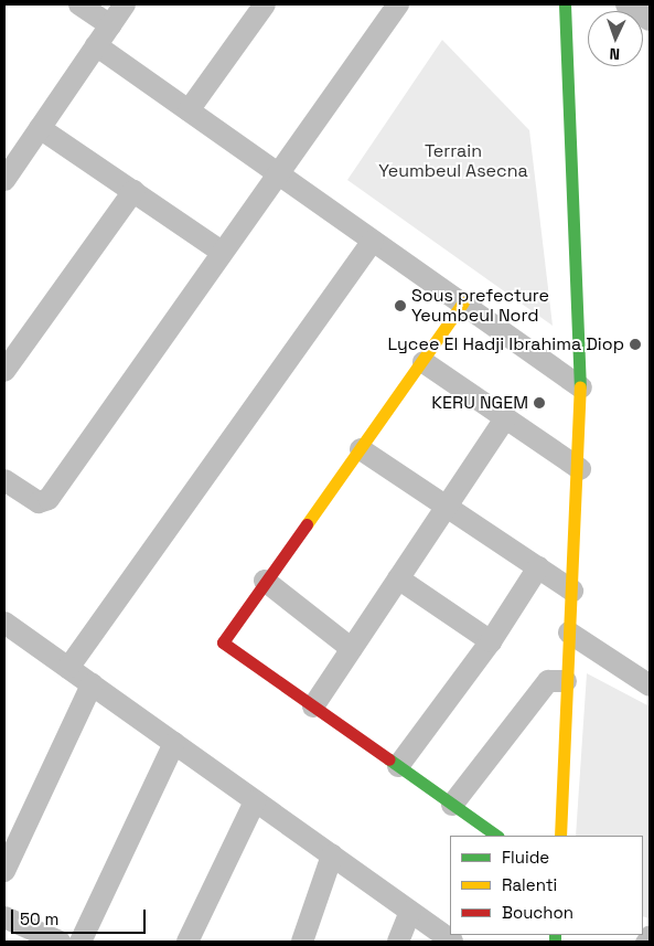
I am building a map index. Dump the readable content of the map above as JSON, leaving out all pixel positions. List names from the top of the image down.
{
  "parks": ["Terrain Yeumbeul Asecna"],
  "places": ["Sous prefecture Yeumbeul Nord", "Lycee El Hadji Ibrahima Diop", "KERU NGEM"],
  "legend": ["Fluide", "Ralenti", "Bouchon"],
  "scale_bar": "50 m",
  "north": "bottom"
}
